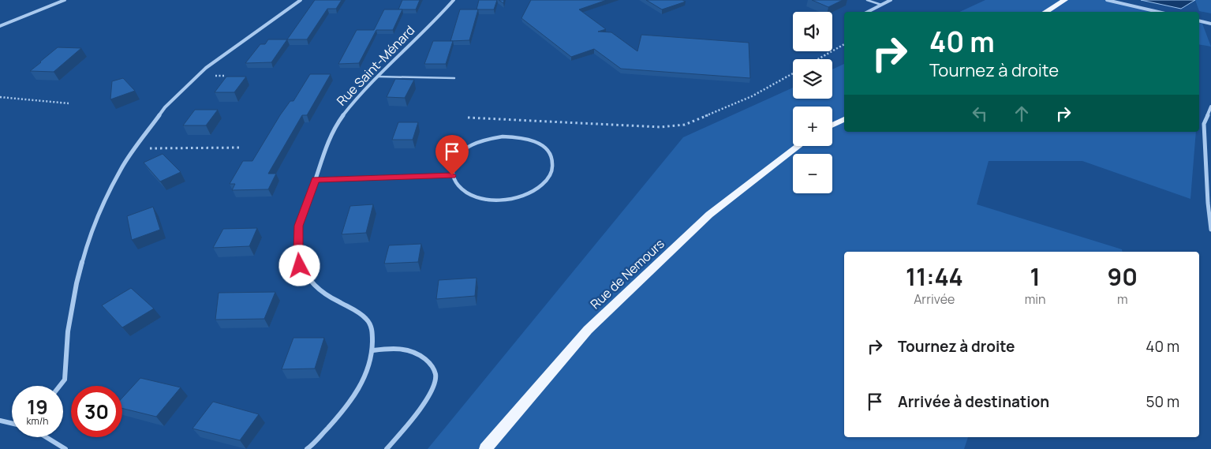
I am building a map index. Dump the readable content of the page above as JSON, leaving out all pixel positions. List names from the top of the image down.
{
  "streets": {
    "main road": ["Rue de Nemours"],
    "street": ["Rue Saint-Ménard"]
  },
  "page": {
    "map_buttons": ["+", "−"],
    "turn": ["40 m", "Tournez à droite"],
    "eta": [
      "11:44",
      "Arrivée",
      "1",
      "min",
      "90",
      "m"
    ],
    "list": [
      {
        "name": "Tournez à droite",
        "value": "40 m"
      },
      {
        "name": "Arrivée à destination",
        "value": "50 m"
      }
    ],
    "speed": "19 km/h",
    "limit": "30"
  }
}
